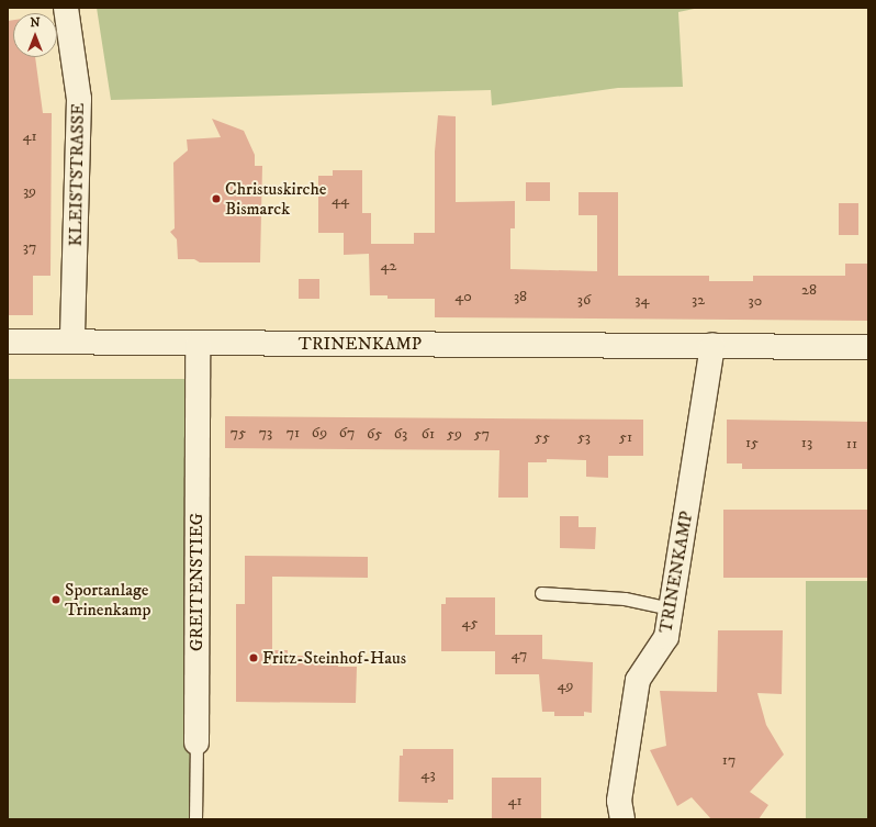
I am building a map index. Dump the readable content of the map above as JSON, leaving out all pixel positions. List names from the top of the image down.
{
  "streets": {
    "street": ["KLEISTSTRASSE", "TRINENKAMP", "GREITENSTIEG"]
  },
  "crossings": [
    ["KLEISTSTRASSE", "TRINENKAMP"],
    ["TRINENKAMP", "GREITENSTIEG"]
  ],
  "places": ["Christuskirche Bismarck", "Sportanlage Trinenkamp", "Fritz-Steinhof-Haus"],
  "house_numbers": [
    "41",
    "39",
    "44",
    "37",
    "42",
    "28",
    "40",
    "38",
    "36",
    "34",
    "32",
    "30",
    "75",
    "73",
    "71",
    "69",
    "67",
    "65",
    "63",
    "61",
    "59",
    "57",
    "55",
    "53",
    "51",
    "15",
    "13",
    "11",
    "45",
    "47",
    "49",
    "17",
    "43",
    "41"
  ],
  "north": "top"
}
